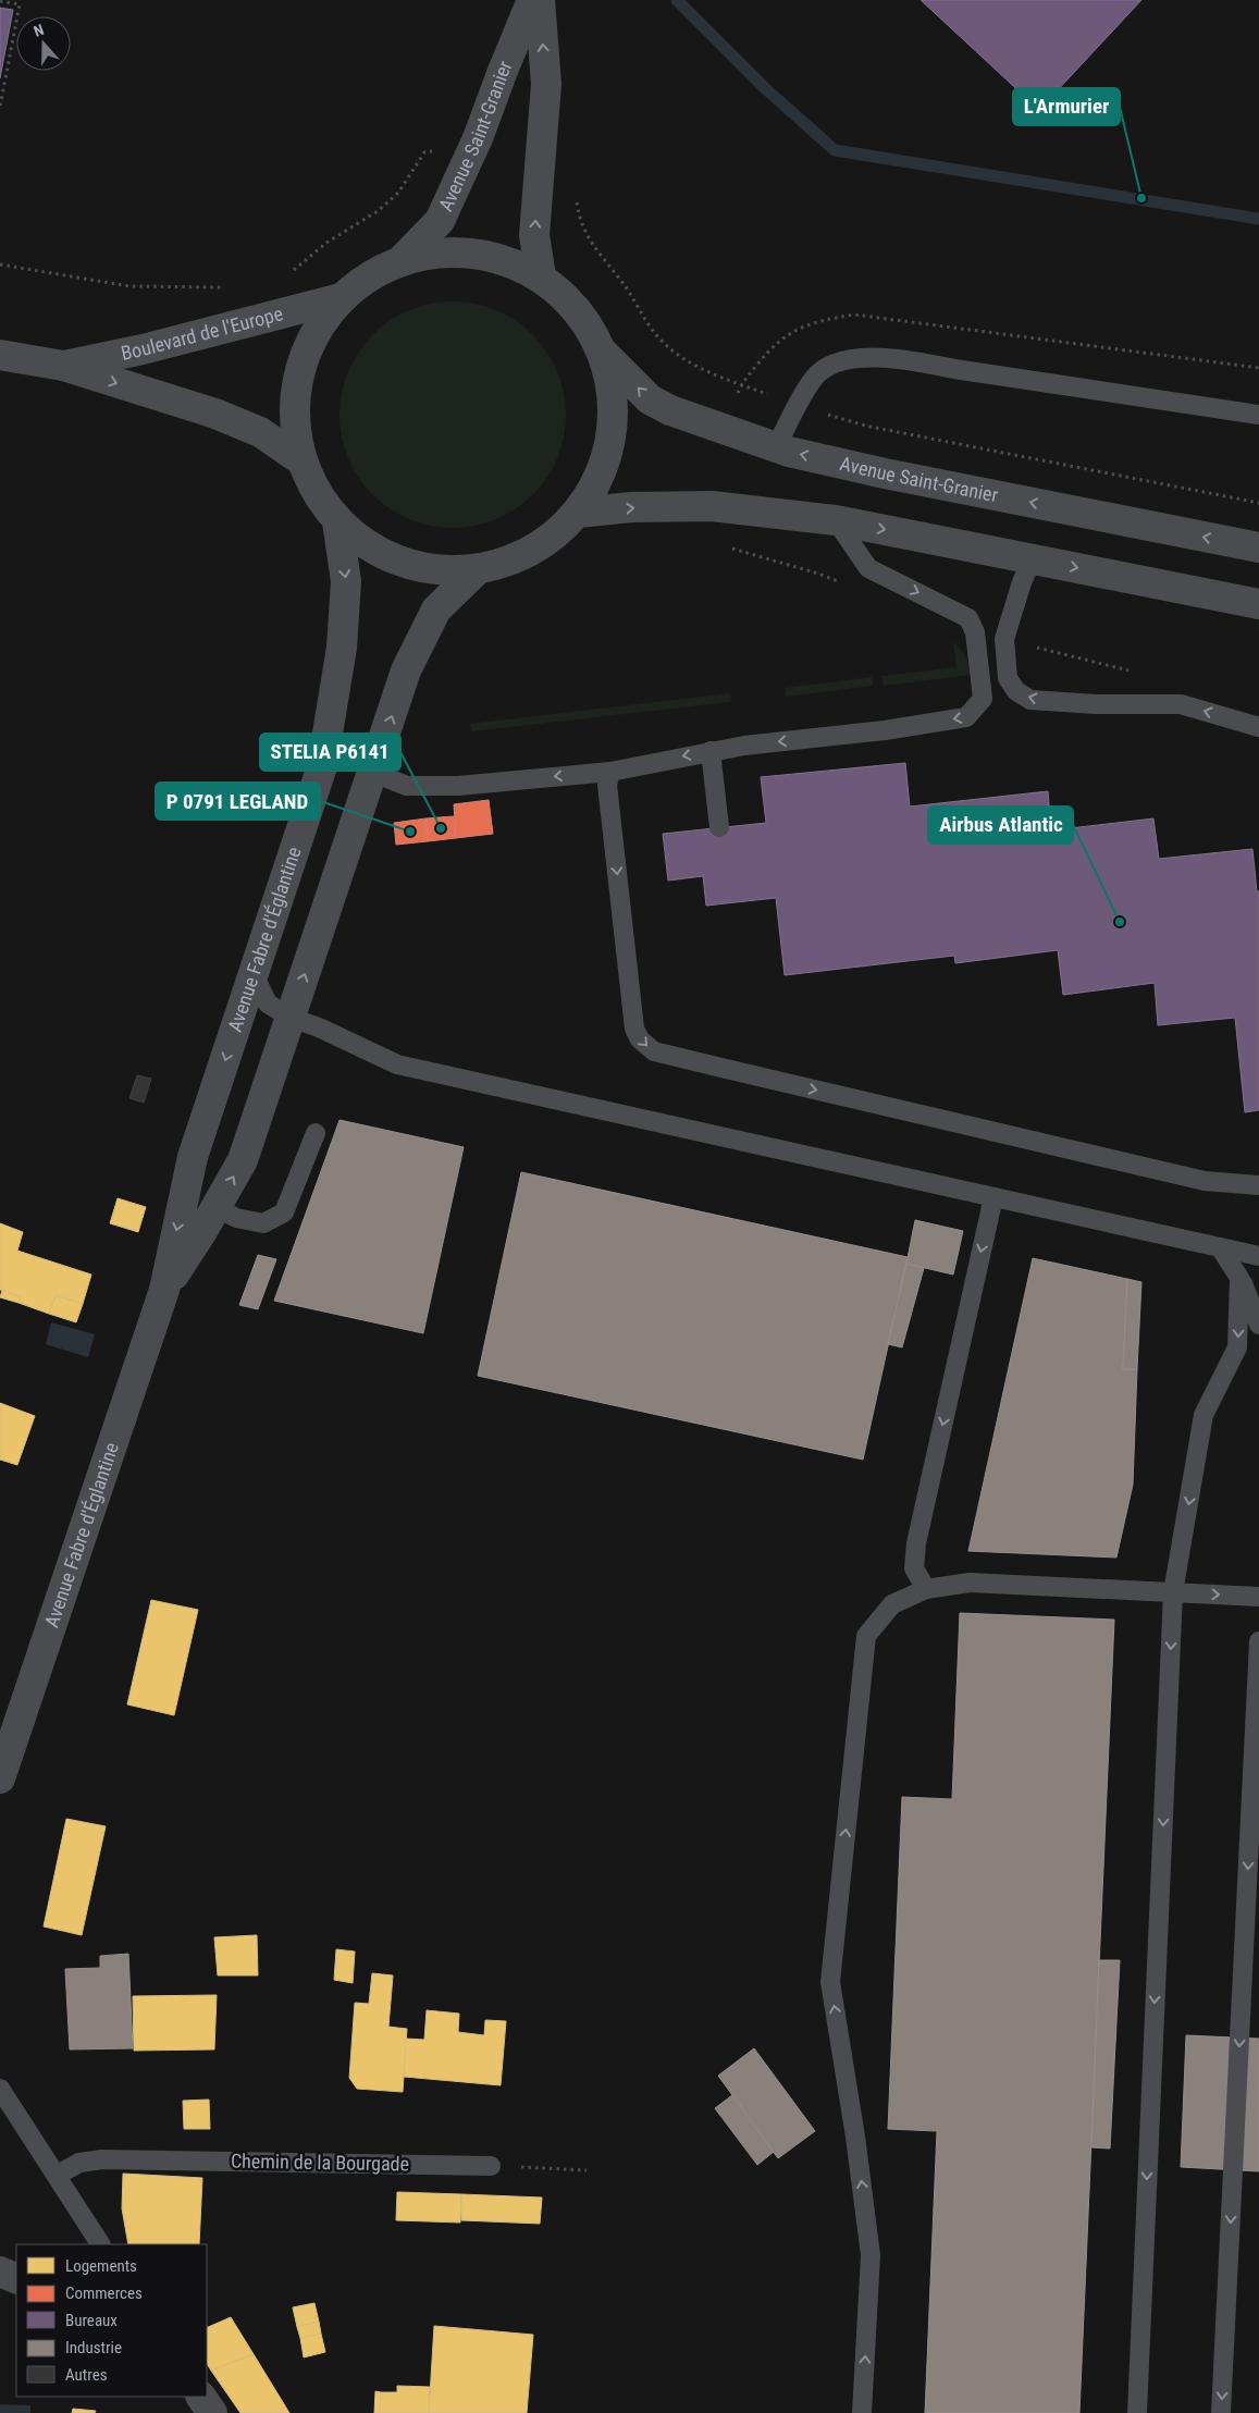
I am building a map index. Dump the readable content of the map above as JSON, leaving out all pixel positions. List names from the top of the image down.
{
  "streets": {
    "street": ["Avenue Saint-Granier", "Boulevard de l'Europe", "Avenue Fabre d'Églantine"],
    "lane": ["Chemin de la Bourgade"]
  },
  "one_way": ["Boulevard de l'Europe"],
  "places": [
    "L'Armurier",
    "STELIA P6141",
    "P 0791 LEGLAND",
    "Airbus Atlantic"
  ],
  "legend": [
    "Logements",
    "Commerces",
    "Bureaux",
    "Industrie",
    "Autres"
  ],
  "north": "top"
}
